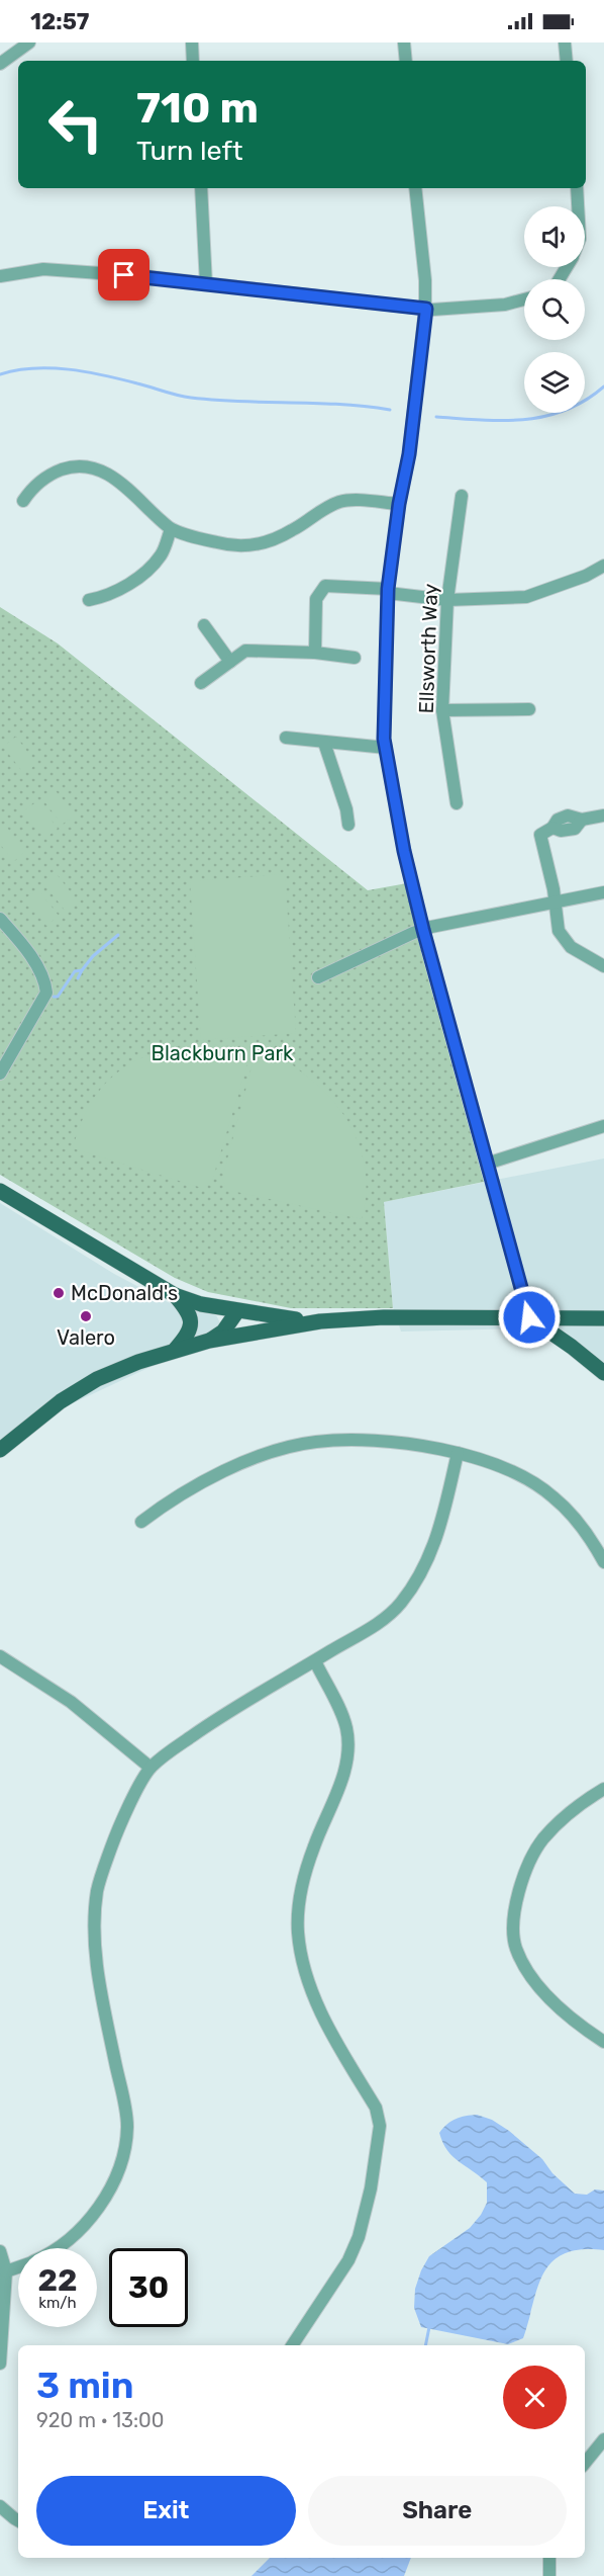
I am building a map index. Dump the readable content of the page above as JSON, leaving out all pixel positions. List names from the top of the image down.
{
  "streets": {
    "street": ["Ellsworth Way"]
  },
  "parks": ["Blackburn Park"],
  "places": ["McDonald's", "Valero"],
  "page": {
    "status": "12:57",
    "turn": ["710 m", "Turn left"],
    "speed": "22 km/h",
    "limit": "30",
    "heading": ["3 min", "920 m · 13:00"],
    "buttons": ["Exit", "Share"]
  }
}
